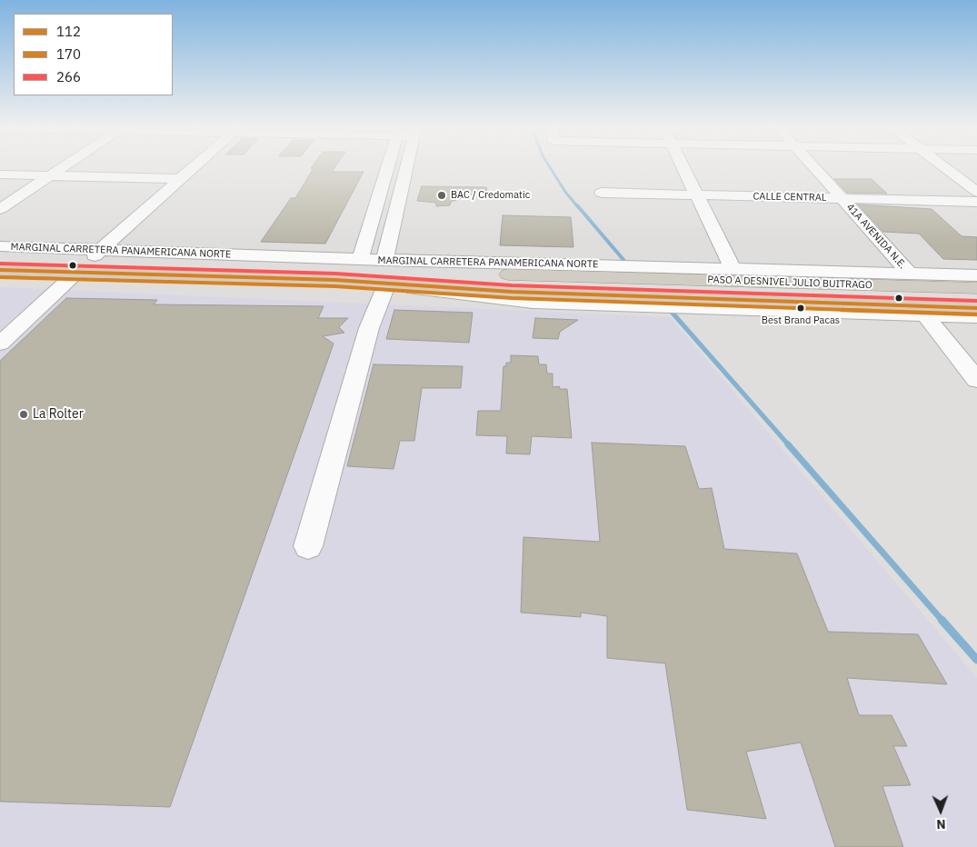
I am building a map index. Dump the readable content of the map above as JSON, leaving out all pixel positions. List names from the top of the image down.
{
  "streets": {
    "highway": ["PASO A DESNIVEL JULIO BUITRAGO"],
    "street": ["CALLE CENTRAL", "41A AVENIDA N.E.", "MARGINAL CARRETERA PANAMERICANA NORTE"]
  },
  "crossings": [
    ["CALLE CENTRAL", "41A AVENIDA N.E."],
    ["41A AVENIDA N.E.", "MARGINAL CARRETERA PANAMERICANA NORTE"]
  ],
  "places": ["BAC / Credomatic", "Best Brand Pacas", "La Rolter"],
  "lines": ["transit line 266", "transit line 112", "transit line 170"],
  "legend": ["112", "170", "266"],
  "north": "bottom"
}
